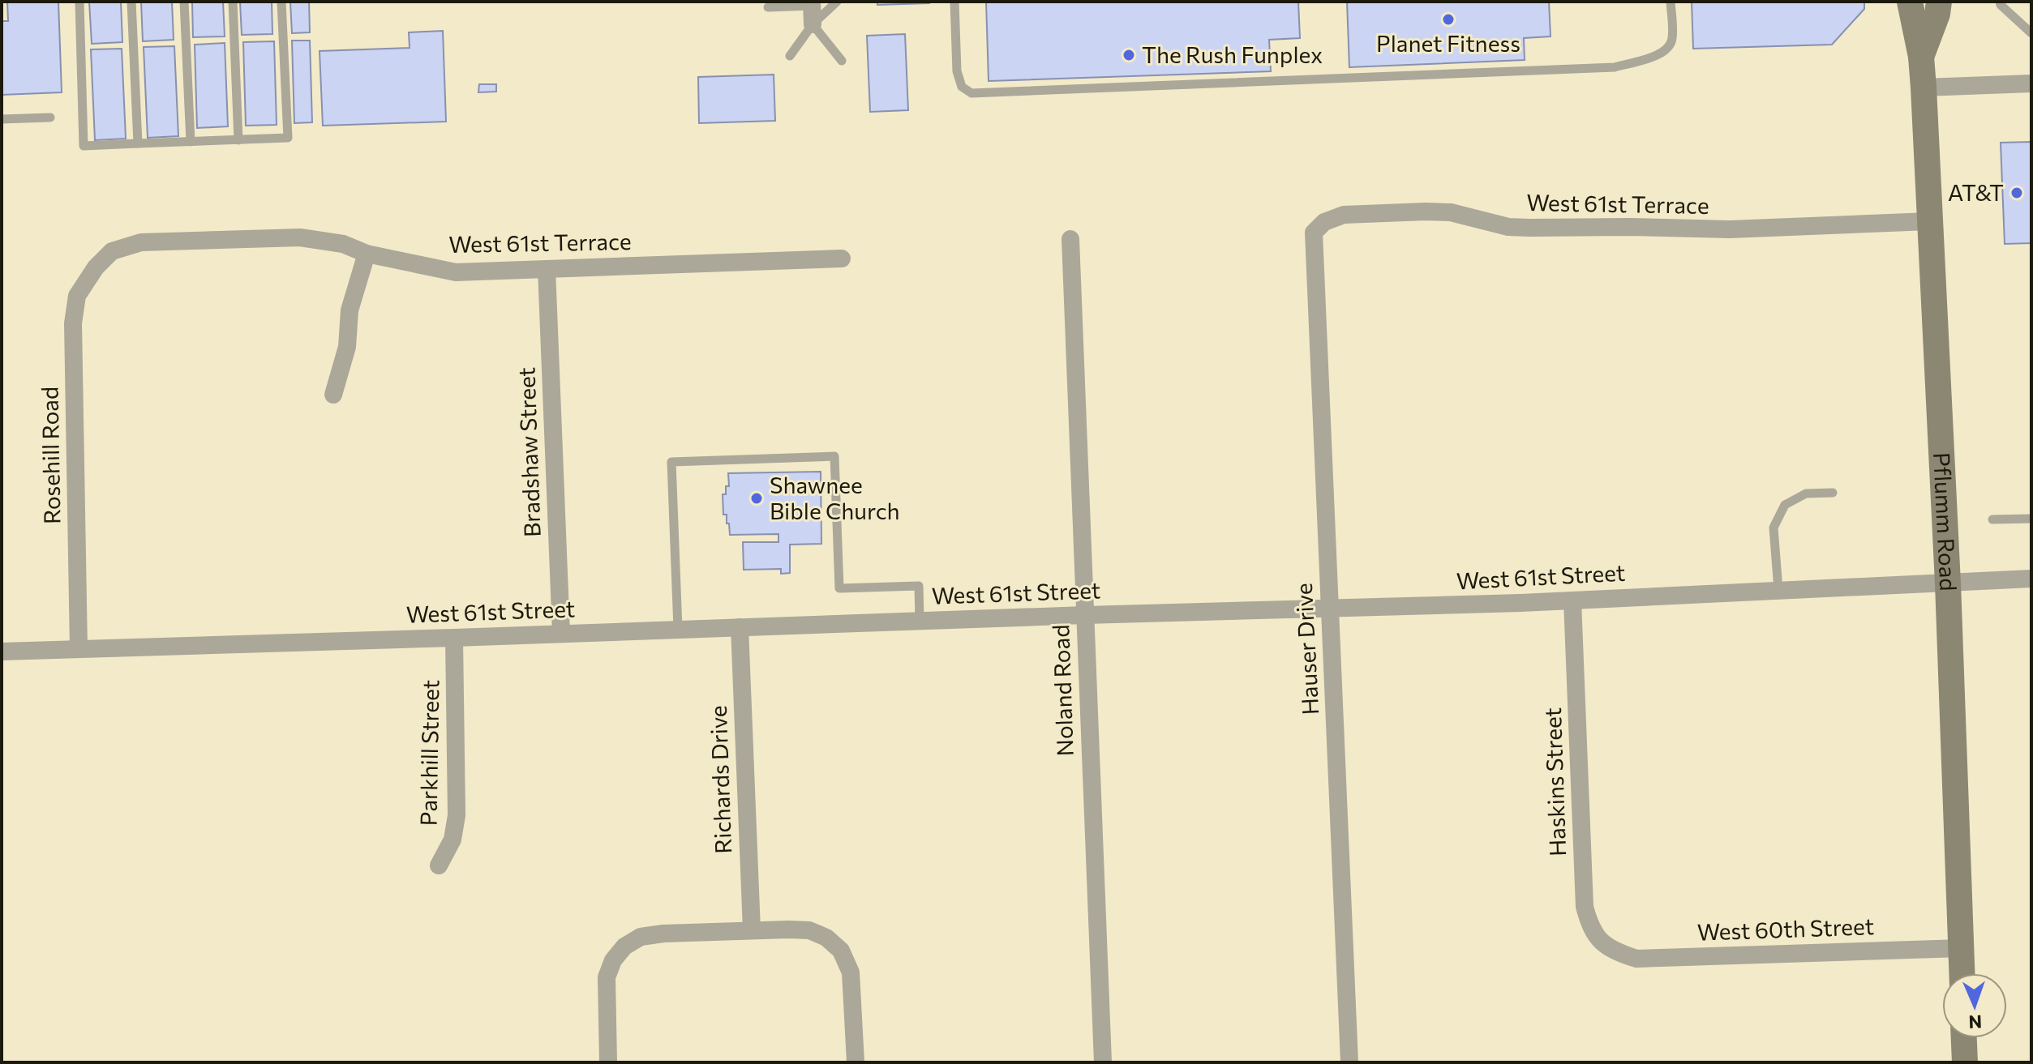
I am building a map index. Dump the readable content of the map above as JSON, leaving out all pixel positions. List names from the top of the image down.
{
  "streets": {
    "main road": ["Pflumm Road"],
    "street": [
      "West 61st Terrace",
      "Bradshaw Street",
      "Rosehill Road",
      "West 61st Street",
      "Hauser Drive",
      "Noland Road",
      "Parkhill Street",
      "Richards Drive",
      "Haskins Street",
      "West 60th Street"
    ]
  },
  "crossings": [
    ["West 61st Terrace", "Bradshaw Street"],
    ["West 61st Terrace", "Rosehill Road"],
    ["West 61st Terrace", "Pflumm Road"],
    ["West 61st Terrace", "Hauser Drive"],
    ["Bradshaw Street", "West 61st Street"],
    ["Rosehill Road", "West 61st Street"],
    ["Pflumm Road", "West 61st Street"],
    ["Pflumm Road", "West 60th Street"],
    ["West 61st Street", "Hauser Drive"],
    ["West 61st Street", "Noland Road"],
    ["West 61st Street", "Parkhill Street"],
    ["West 61st Street", "Richards Drive"],
    ["West 61st Street", "Haskins Street"],
    ["Haskins Street", "West 60th Street"]
  ],
  "places": [
    "Planet Fitness",
    "The Rush Funplex",
    "AT&T",
    "Shawnee Bible Church"
  ],
  "north": "bottom"
}
